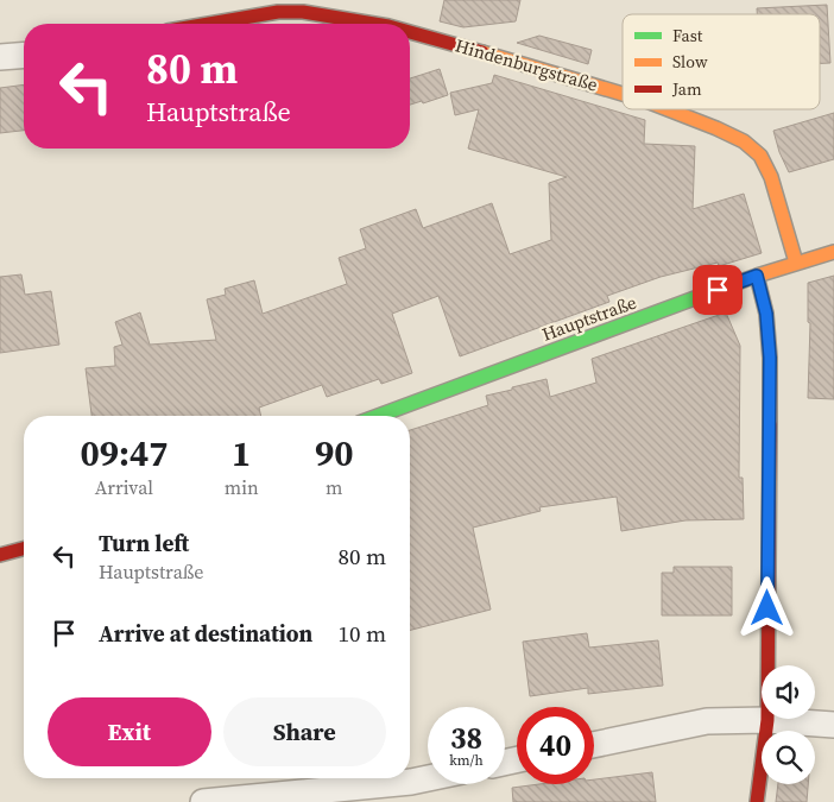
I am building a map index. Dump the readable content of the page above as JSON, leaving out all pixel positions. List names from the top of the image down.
{
  "streets": {
    "street": ["Hindenburgstraße", "Hauptstraße"]
  },
  "crossings": [
    ["Hindenburgstraße", "Hauptstraße"]
  ],
  "legend": ["Fast", "Slow", "Jam"],
  "page": {
    "turn": ["80 m", "Hauptstraße"],
    "eta": [
      "09:47",
      "Arrival",
      "1",
      "min",
      "90",
      "m"
    ],
    "list": [
      {
        "name": "Turn left",
        "note": "Hauptstraße",
        "value": "80 m"
      },
      {
        "name": "Arrive at destination",
        "value": "10 m"
      }
    ],
    "buttons": ["Exit", "Share"],
    "speed": "38 km/h",
    "limit": "40"
  }
}
